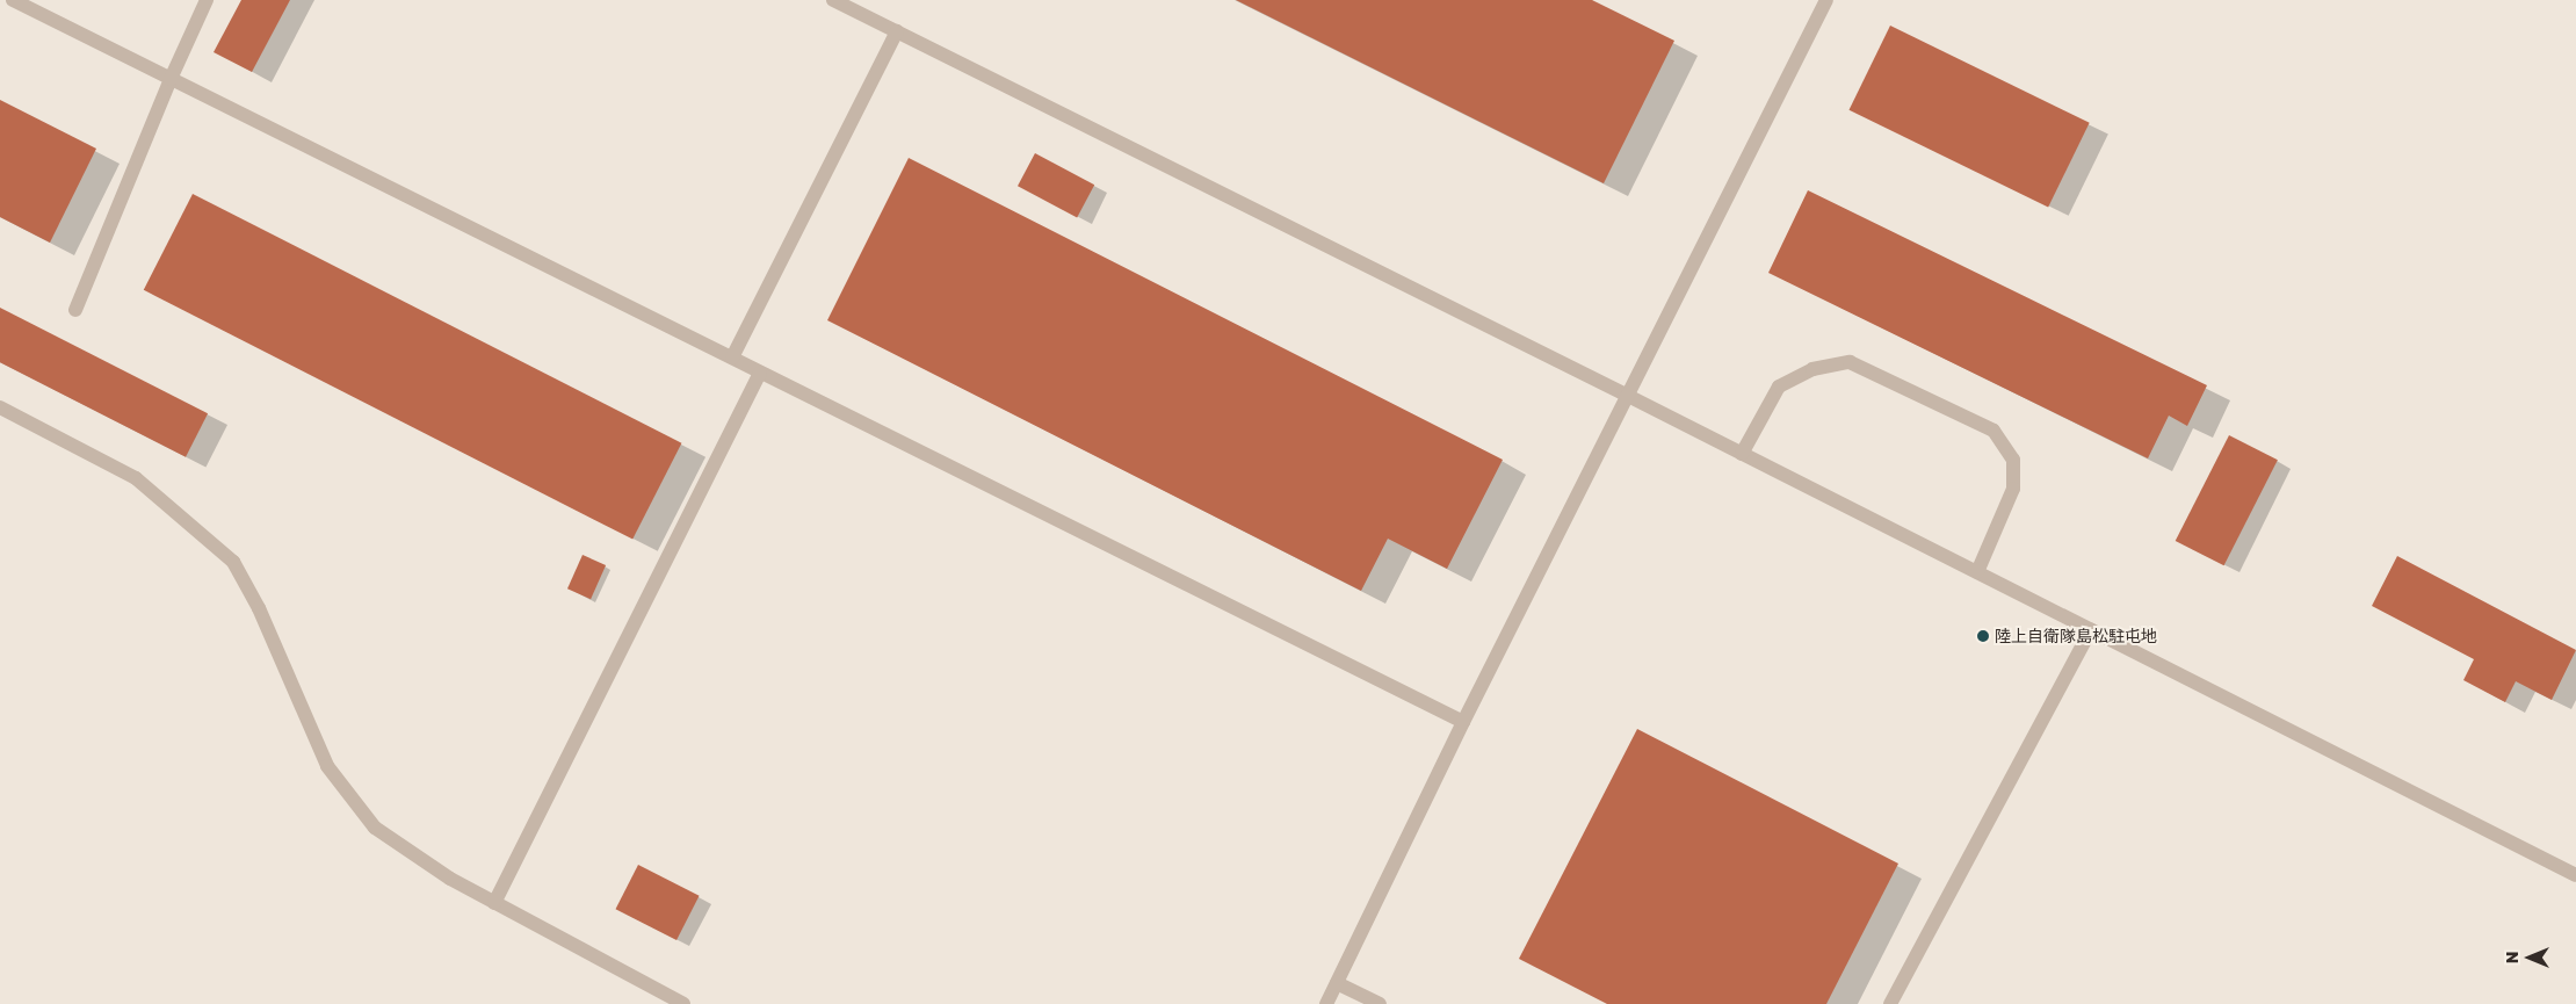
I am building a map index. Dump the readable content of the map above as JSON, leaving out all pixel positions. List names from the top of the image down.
{
  "places": ["陸上自衛隊島松駐屯地"],
  "north": "left"
}
